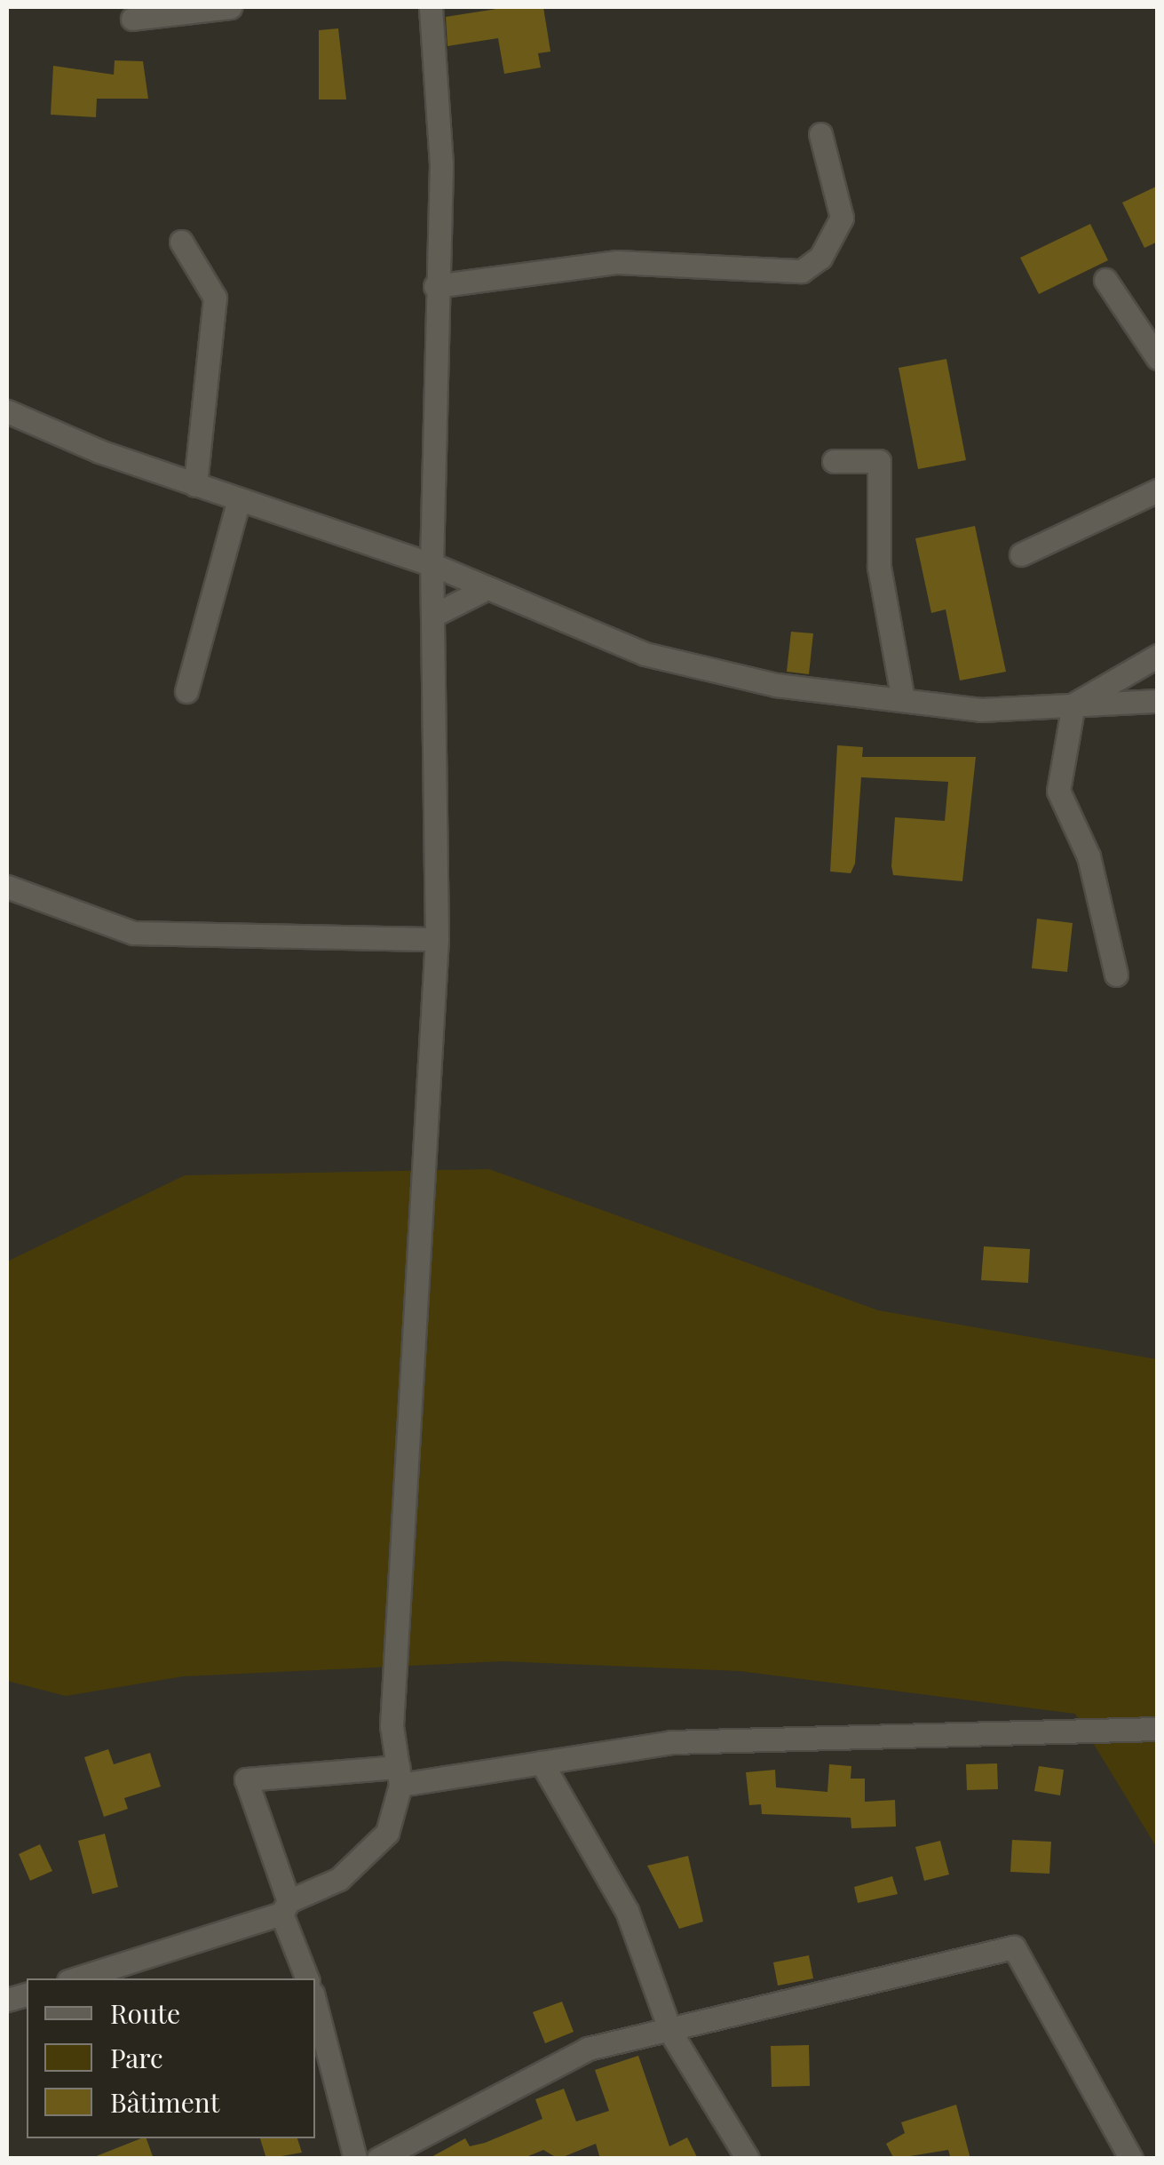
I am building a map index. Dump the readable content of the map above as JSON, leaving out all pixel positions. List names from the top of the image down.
{
  "legend": ["Route", "Parc", "Bâtiment"]
}
